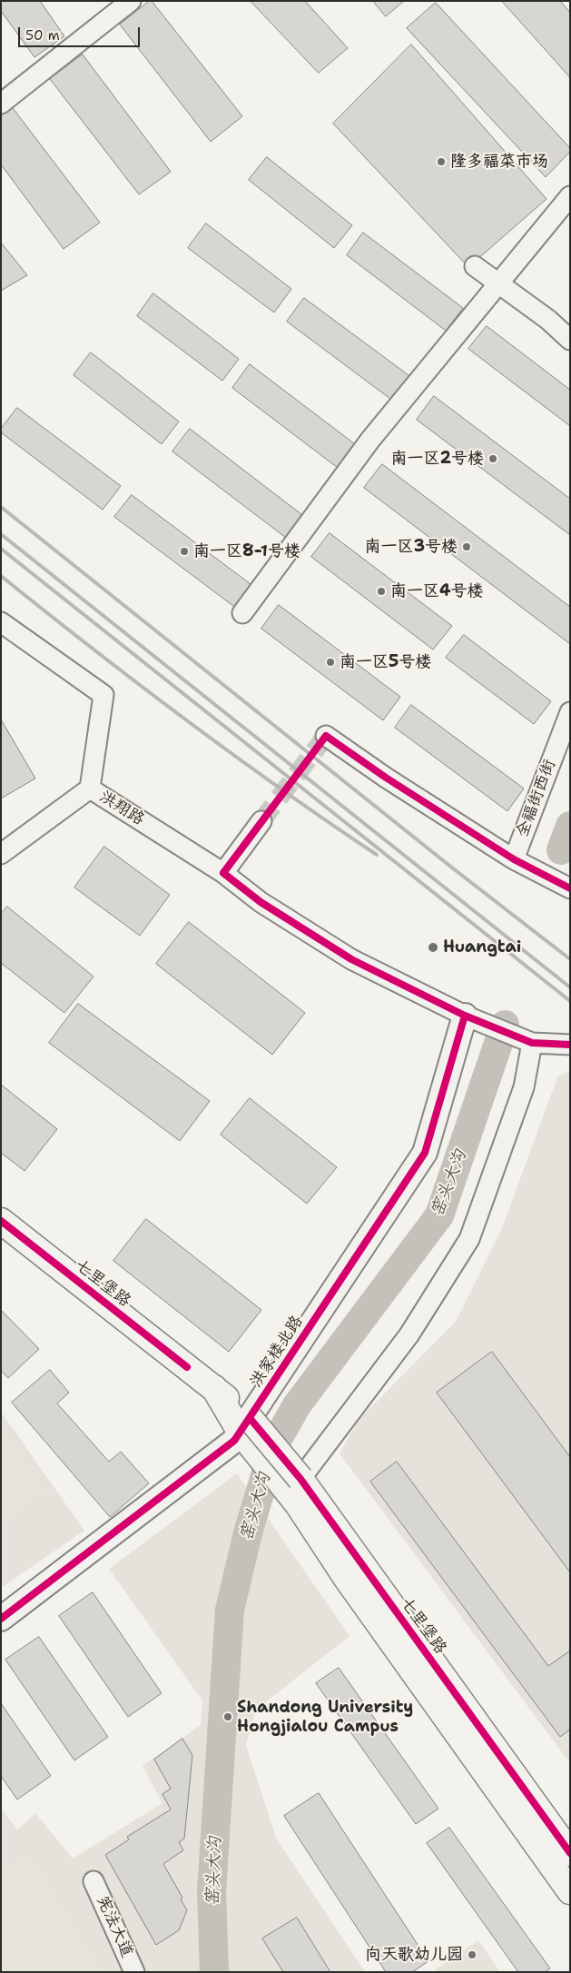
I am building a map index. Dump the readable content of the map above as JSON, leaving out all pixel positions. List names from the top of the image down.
{
  "streets": {
    "main road": ["七里堡路"],
    "street": [
      "全福街西街",
      "洪翔路",
      "洪家楼北路",
      "宪法大道"
    ]
  },
  "crossings": [
    ["洪翔路", "洪家楼北路"],
    ["七里堡路", "洪家楼北路"]
  ],
  "water": ["窑头大沟"],
  "places": [
    "隆多福菜市场",
    "南一区2号楼",
    "南一区3号楼",
    "南一区8-1号楼",
    "南一区4号楼",
    "南一区5号楼",
    "Huangtai",
    "Shandong University Hongjialou Campus",
    "向天歌幼儿园"
  ],
  "scale_bar": "50 m"
}
